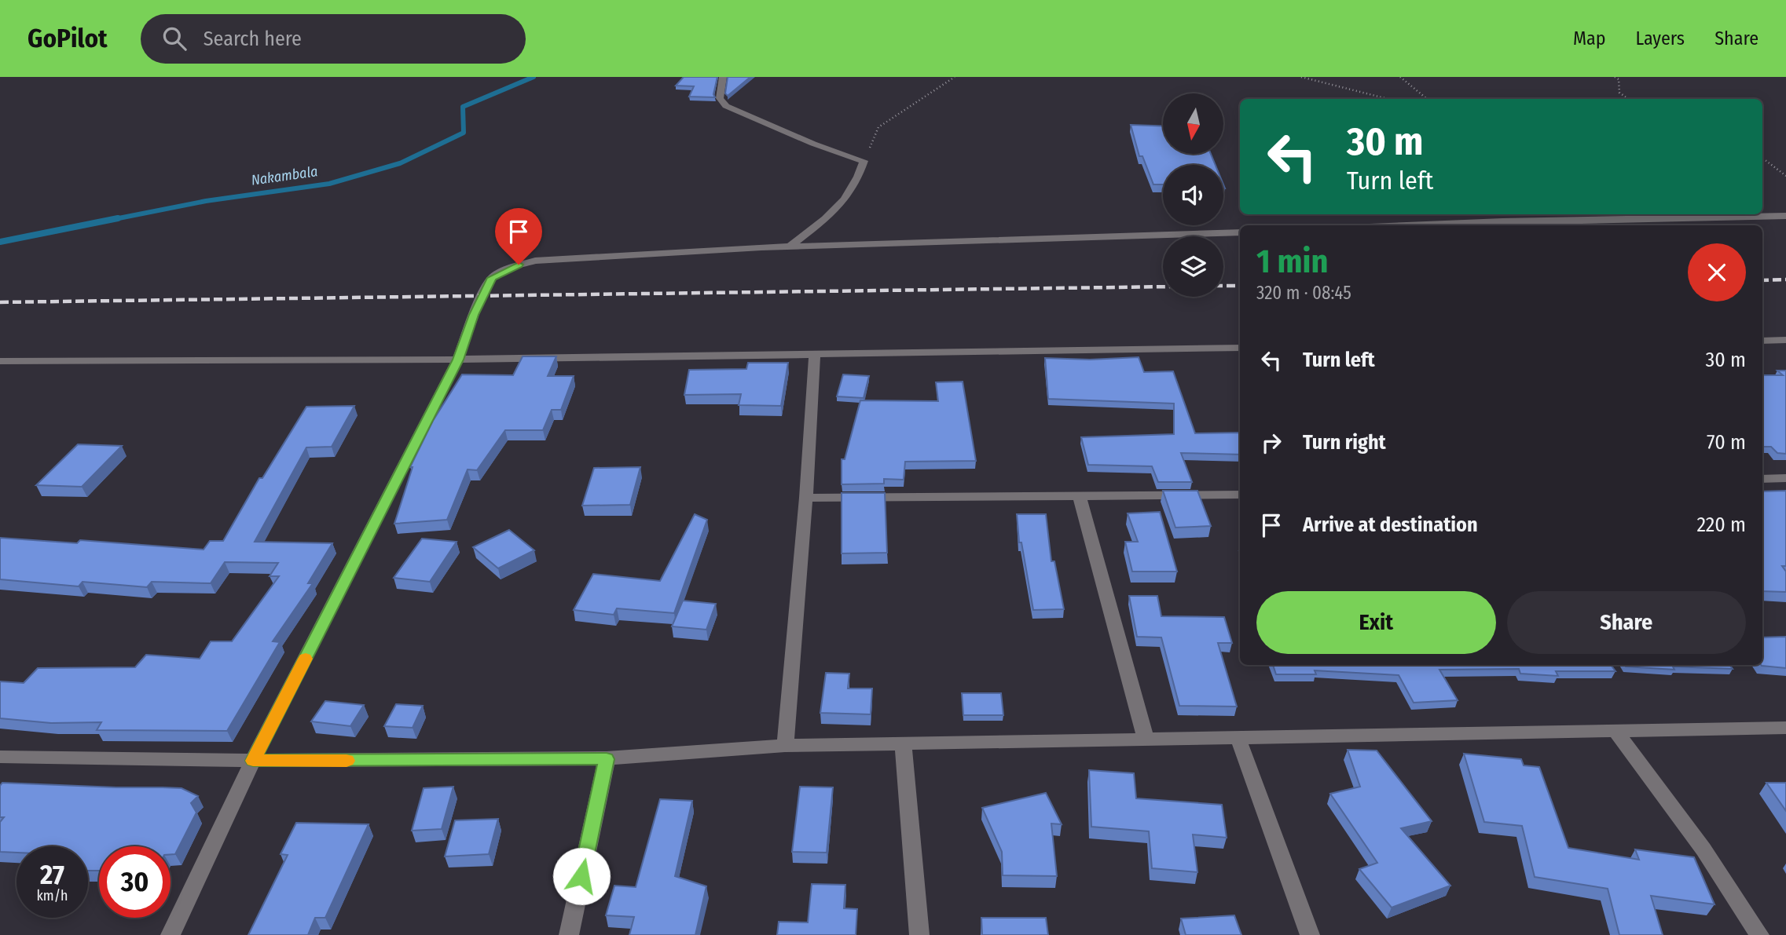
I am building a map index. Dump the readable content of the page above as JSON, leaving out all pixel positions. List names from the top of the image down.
{
  "water": ["Nakambala"],
  "north": "bottom",
  "page": {
    "header": "GoPilot",
    "search": "Search here",
    "nav": ["Map", "Layers", "Share"],
    "turn": ["30 m", "Turn left"],
    "heading": ["1 min", "320 m · 08:45"],
    "list": [
      {
        "name": "Turn left",
        "value": "30 m"
      },
      {
        "name": "Turn right",
        "value": "70 m"
      },
      {
        "name": "Arrive at destination",
        "value": "220 m"
      }
    ],
    "buttons": ["Exit", "Share"],
    "speed": "27 km/h",
    "limit": "30"
  }
}
